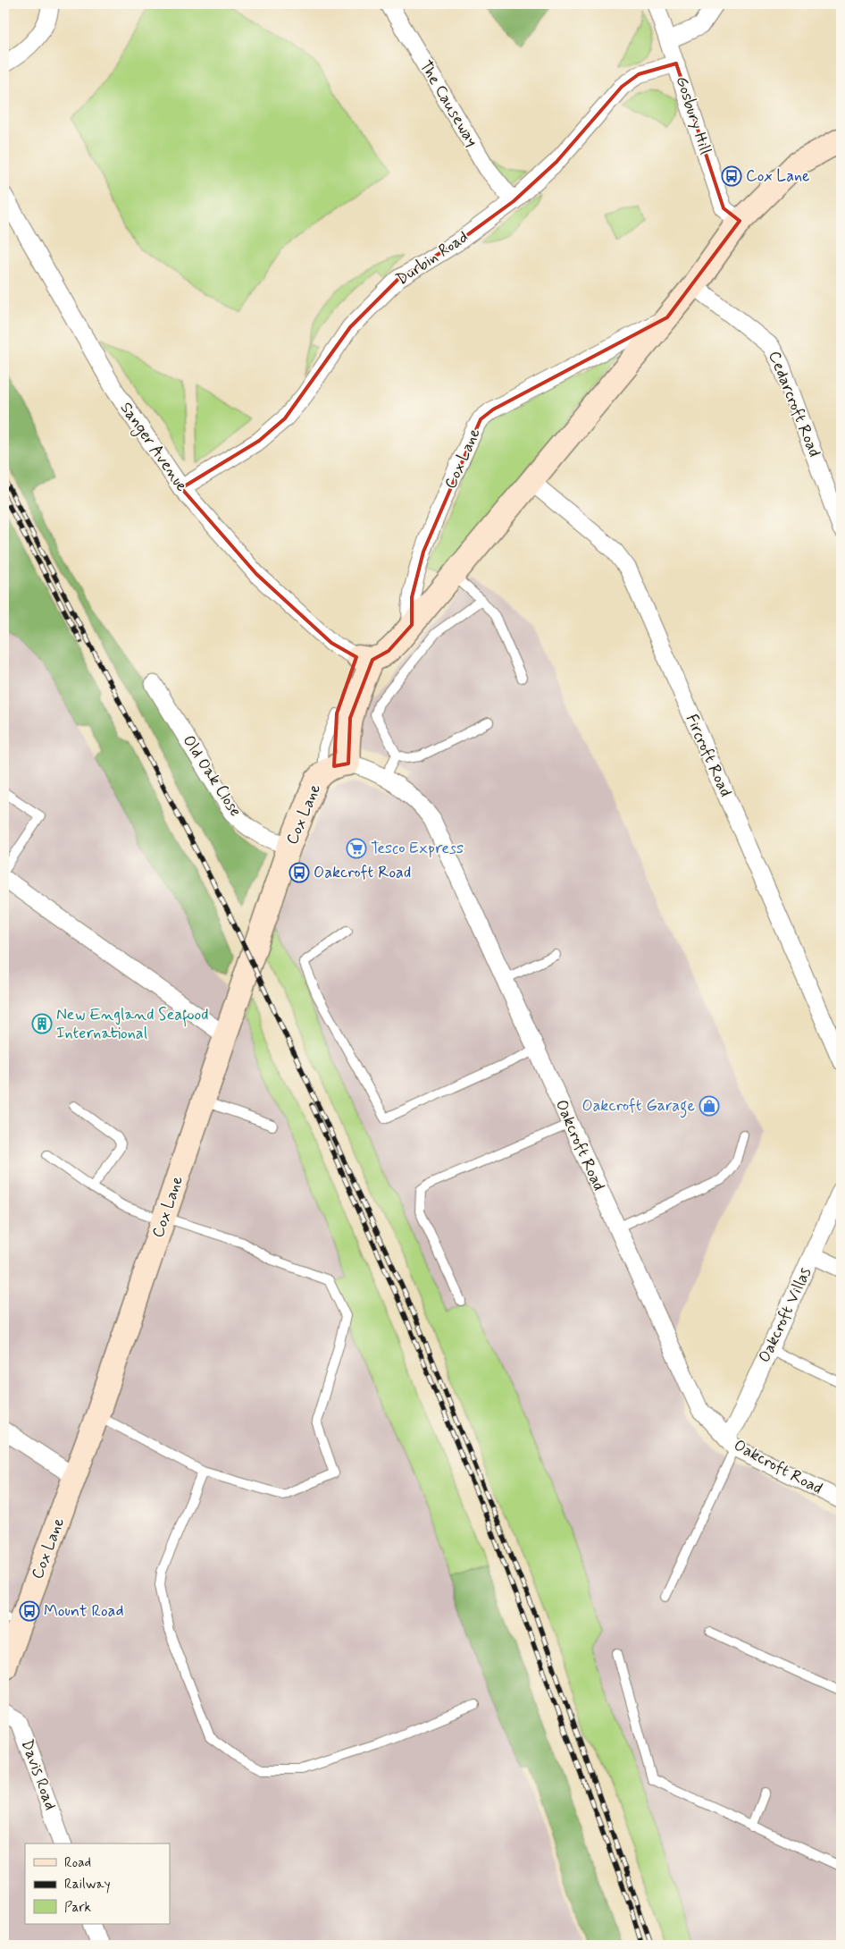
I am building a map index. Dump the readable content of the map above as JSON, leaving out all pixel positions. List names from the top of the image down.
{
  "streets": {
    "street": [
      "The Causeway",
      "Gosbury Hill",
      "Durbin Road",
      "Cedarcroft Road",
      "Sanger Avenue",
      "Cox Lane",
      "Fircroft Road",
      "Old Oak Close",
      "Oakcroft Road",
      "Oakcroft Villas",
      "Davis Road"
    ]
  },
  "crossings": [
    ["The Causeway", "Durbin Road"],
    ["Gosbury Hill", "Durbin Road"],
    ["Gosbury Hill", "Cox Lane"],
    ["Durbin Road", "Sanger Avenue"],
    ["Cedarcroft Road", "Cox Lane"],
    ["Sanger Avenue", "Cox Lane"],
    ["Cox Lane", "Fircroft Road"],
    ["Cox Lane", "Old Oak Close"],
    ["Cox Lane", "Oakcroft Road"],
    ["Oakcroft Road", "Oakcroft Villas"]
  ],
  "places": {
    "bus stop": ["Cox Lane", "Oakcroft Road", "Mount Road"],
    "supermarket": ["Tesco Express"],
    "building": ["New England Seafood International"],
    "shop": ["Oakcroft Garage"]
  },
  "legend": ["Road", "Railway", "Park"]
}
